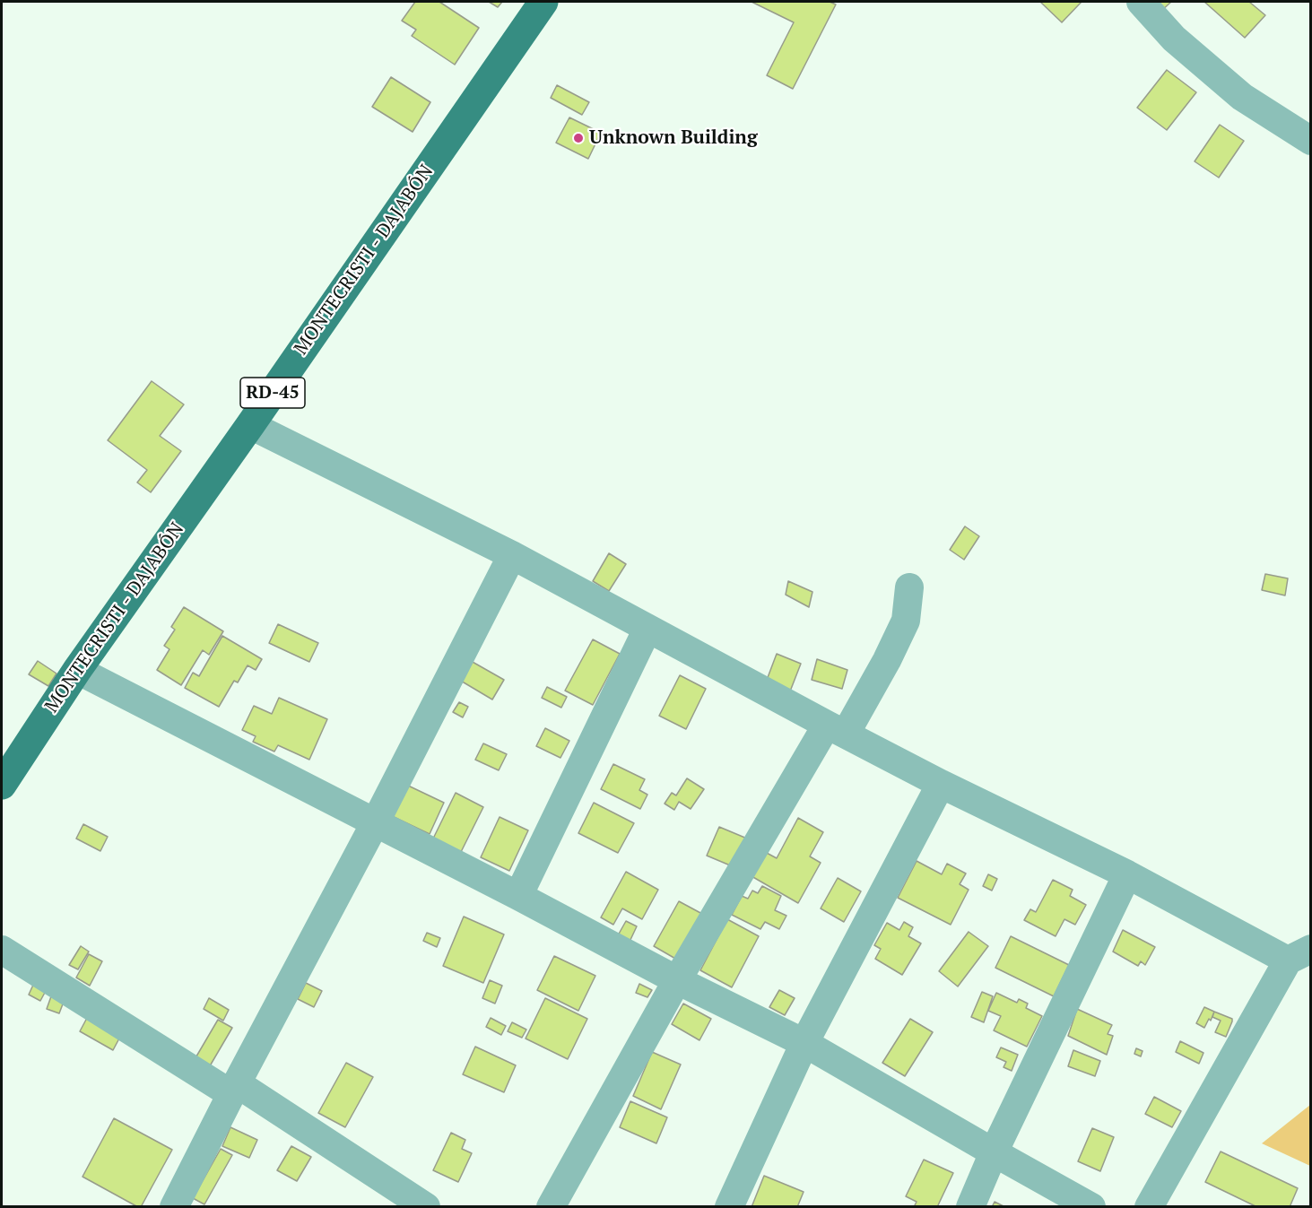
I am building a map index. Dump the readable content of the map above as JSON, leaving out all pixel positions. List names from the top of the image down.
{
  "streets": {
    "main road": ["MONTECRISTI - DAJABÓN", "RD-45"]
  },
  "places": ["Unknown Building"]
}
